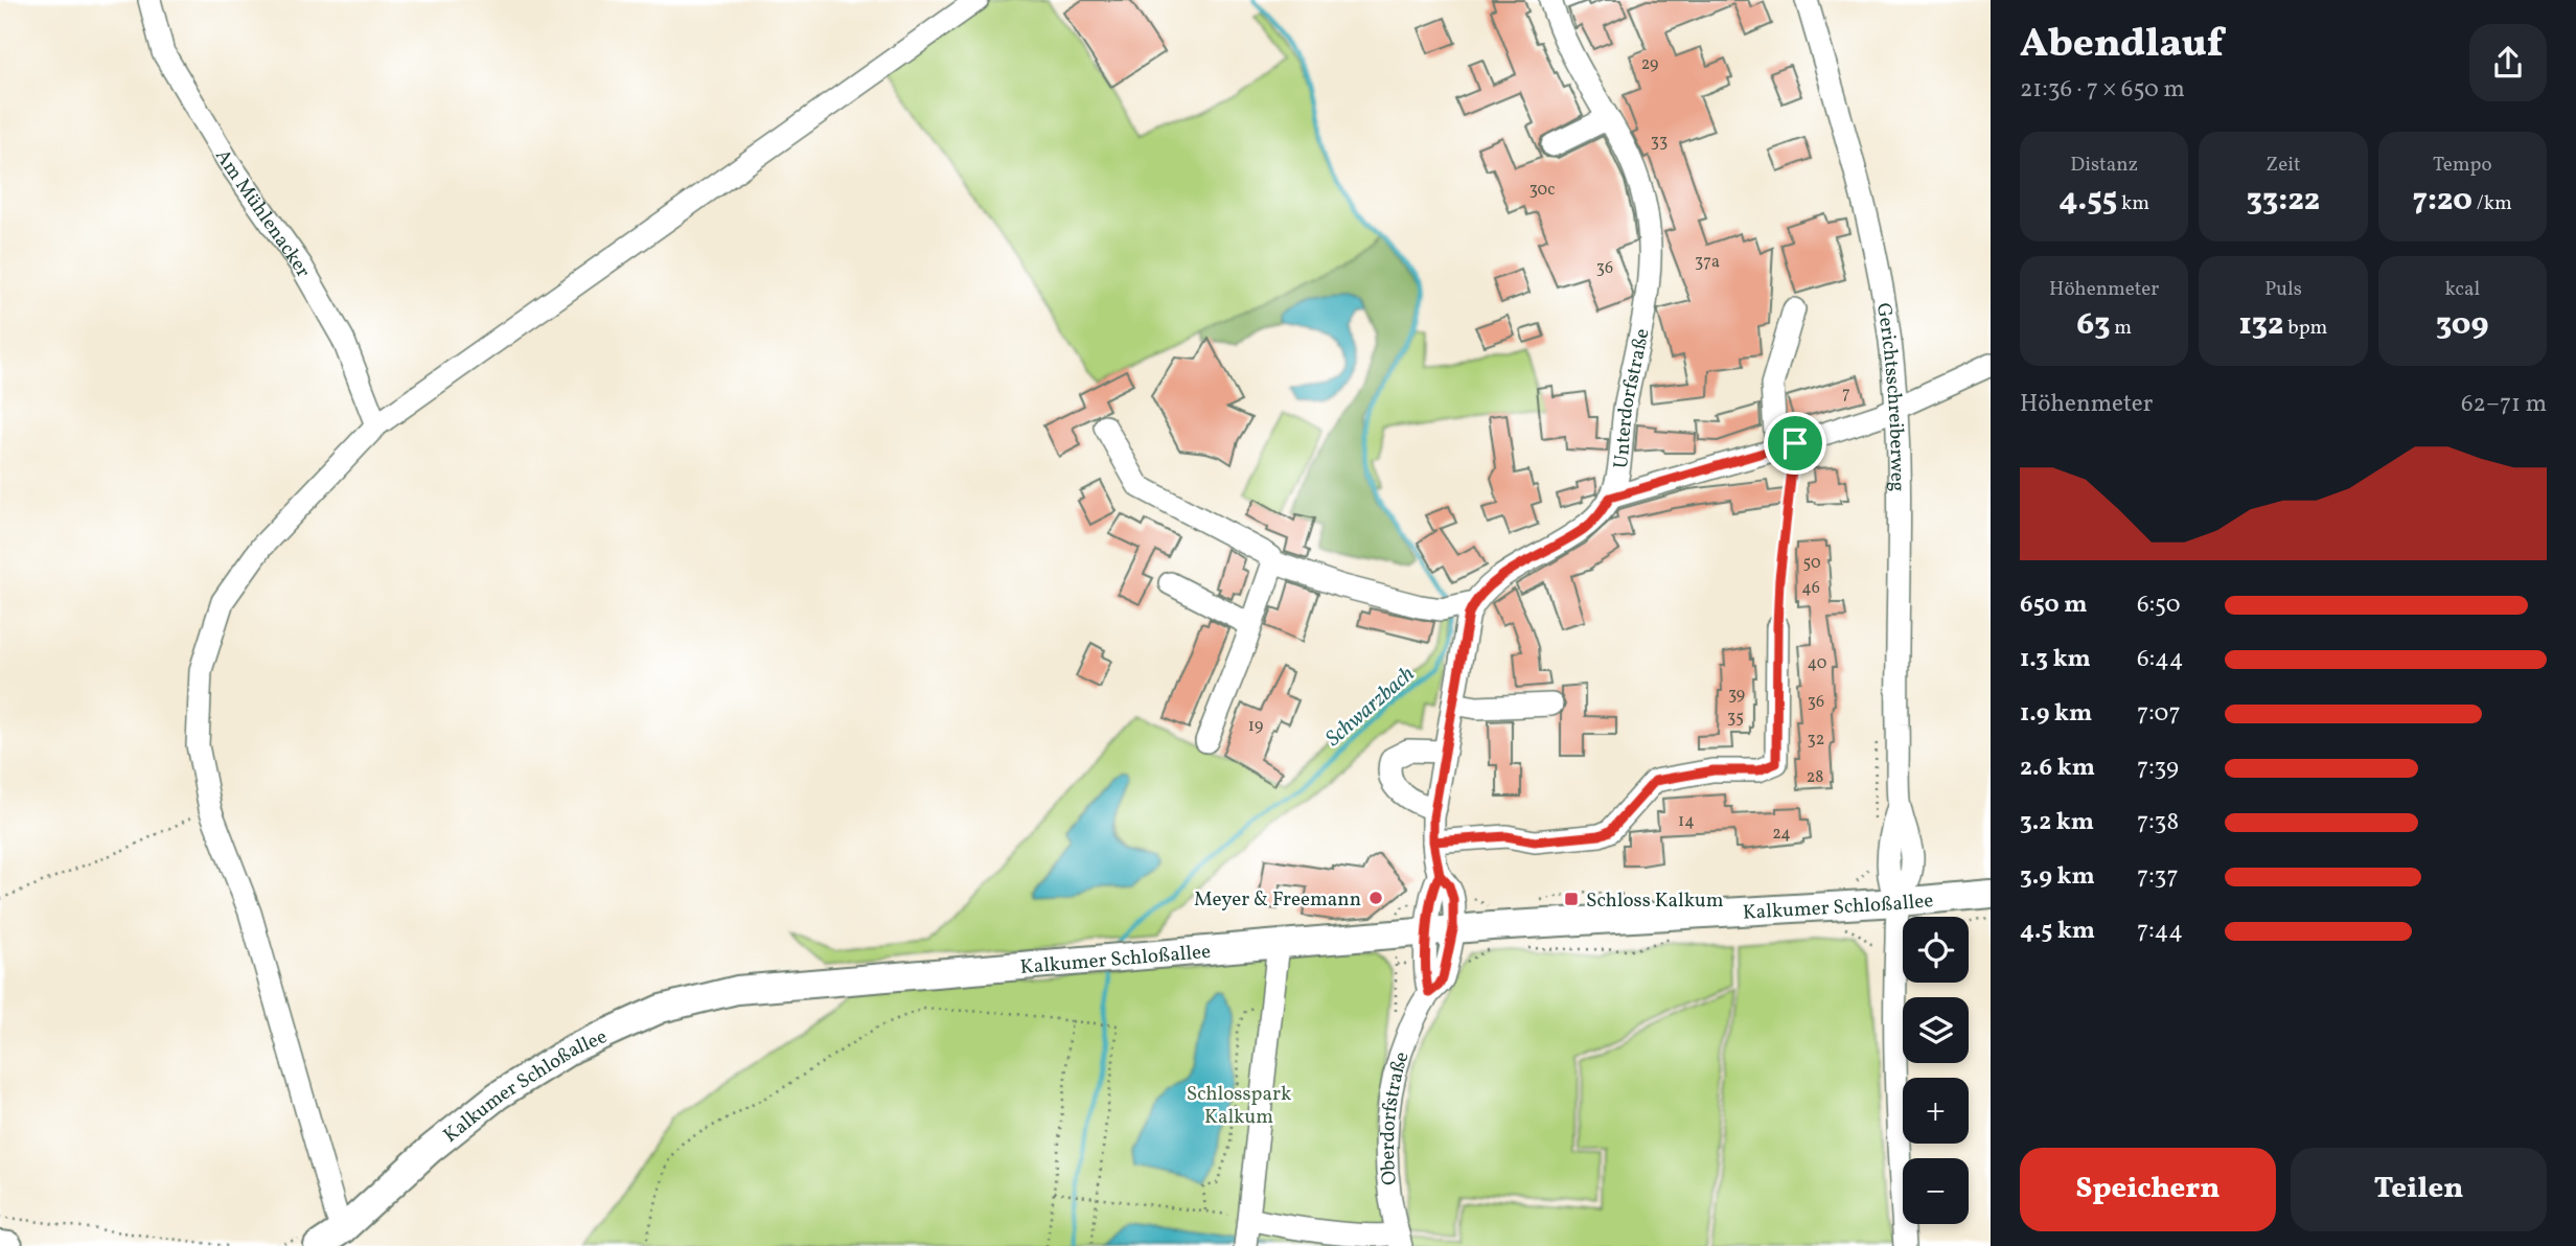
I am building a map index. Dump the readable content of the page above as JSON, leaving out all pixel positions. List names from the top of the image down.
{
  "streets": {
    "main road": ["Kalkumer Schloßallee"],
    "street": [
      "Am Mühlenacker",
      "Gerichtsschreiberweg",
      "Unterdorfstraße",
      "Oberdorfstraße"
    ]
  },
  "crossings": [
    ["Gerichtsschreiberweg", "Kalkumer Schloßallee"],
    ["Kalkumer Schloßallee", "Oberdorfstraße"]
  ],
  "water": ["Schwarzbach"],
  "parks": ["Schlosspark Kalkum"],
  "places": {
    "other": ["Meyer & Freemann"],
    "transit": ["Schloss Kalkum"]
  },
  "house_numbers": [
    "29",
    "33",
    "30c",
    "37a",
    "36",
    "7",
    "50",
    "46",
    "40",
    "39",
    "36",
    "35",
    "19",
    "32",
    "28",
    "14",
    "24"
  ],
  "page": {
    "heading": ["Abendlauf", "21:36 · 7 × 650 m"],
    "stats": [
      ["Distanz", "4.55 km"],
      ["Zeit", "33:22"],
      ["Tempo", "7:20 /km"],
      ["Höhenmeter", "63 m"],
      ["Puls", "132 bpm"],
      ["kcal", "309"]
    ],
    "chart": ["Höhenmeter", "62–71 m"],
    "list": [
      {
        "name": "650 m",
        "note": "6:50"
      },
      {
        "name": "1.3 km",
        "note": "6:44"
      },
      {
        "name": "1.9 km",
        "note": "7:07"
      },
      {
        "name": "2.6 km",
        "note": "7:39"
      },
      {
        "name": "3.2 km",
        "note": "7:38"
      },
      {
        "name": "3.9 km",
        "note": "7:37"
      },
      {
        "name": "4.5 km",
        "note": "7:44"
      }
    ],
    "map_buttons": ["+", "−"],
    "buttons": ["Speichern", "Teilen"]
  }
}
